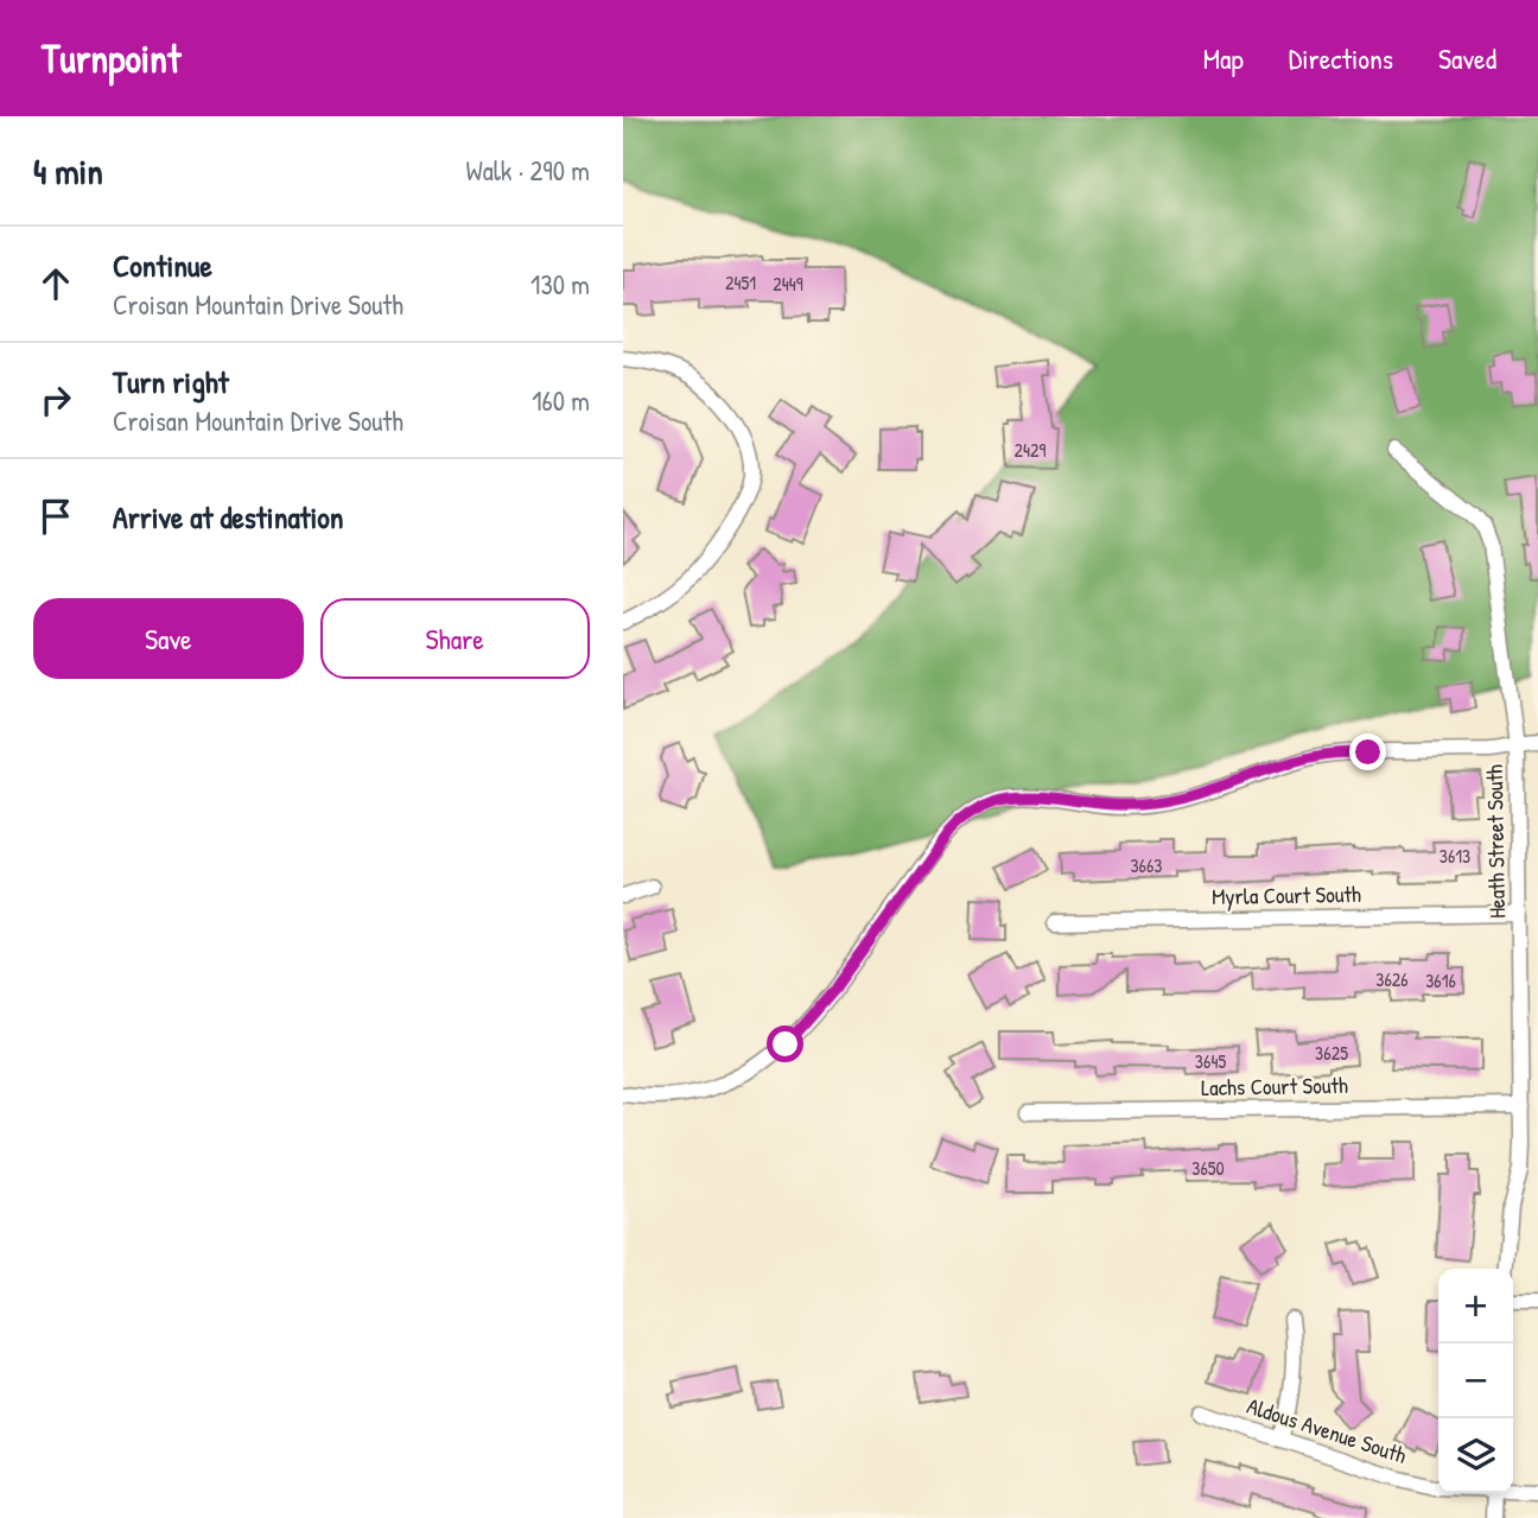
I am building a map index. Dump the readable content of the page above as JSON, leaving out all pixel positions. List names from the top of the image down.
{
  "streets": {
    "street": [
      "Heath Street South",
      "Myrla Court South",
      "Lachs Court South",
      "Aldous Avenue South"
    ]
  },
  "crossings": [
    ["Heath Street South", "Myrla Court South"],
    ["Heath Street South", "Lachs Court South"]
  ],
  "house_numbers": [
    "2451",
    "2449",
    "2429",
    "3613",
    "3663",
    "3626",
    "3616",
    "3625",
    "3645",
    "3650"
  ],
  "page": {
    "header": "Turnpoint",
    "nav": ["Map", "Directions", "Saved"],
    "heading": ["4 min", "Walk · 290 m"],
    "list": [
      ["Continue", "Croisan Mountain Drive South", "130 m"],
      ["Turn right", "Croisan Mountain Drive South", "160 m"],
      "Arrive at destination"
    ],
    "buttons": ["Save", "Share"],
    "map_buttons": ["+", "−"]
  }
}
